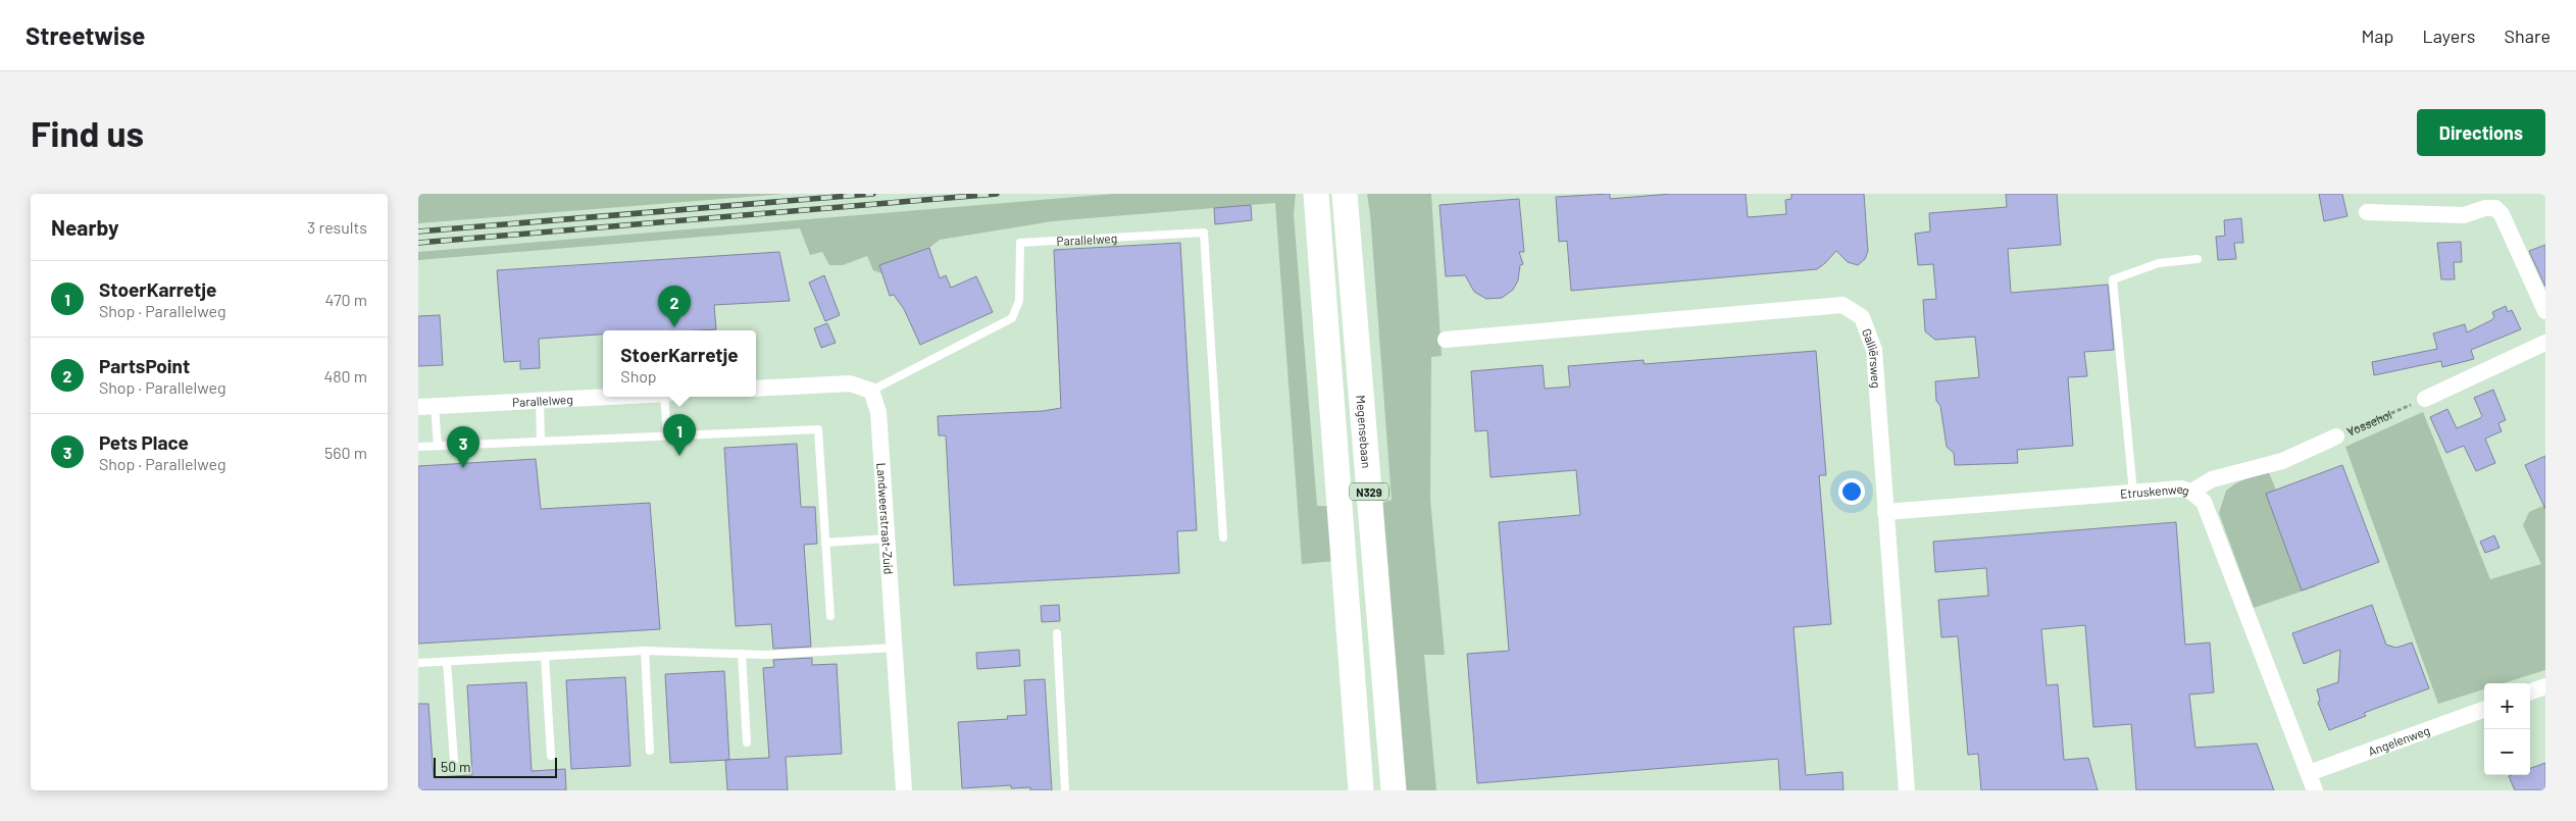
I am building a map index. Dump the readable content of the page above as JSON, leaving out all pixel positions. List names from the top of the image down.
{
  "streets": {
    "main road": ["Megensebaan", "N329"],
    "street": [
      "Parallelweg",
      "Galliërsweg",
      "Vossehol",
      "Etruskenweg",
      "Landweerstraat-Zuid",
      "Angelenweg"
    ]
  },
  "crossings": [
    ["Parallelweg", "Landweerstraat-Zuid"],
    ["Galliërsweg", "Etruskenweg"],
    ["Vossehol", "Etruskenweg"],
    ["Etruskenweg", "Angelenweg"]
  ],
  "scale_bar": "50 m",
  "page": {
    "header": "Streetwise",
    "nav": ["Map", "Layers", "Share"],
    "buttons": "Directions",
    "title": "Find us",
    "heading": ["Nearby", "3 results"],
    "list": [
      {
        "mark": "1",
        "name": "StoerKarretje",
        "note": "Shop · Parallelweg",
        "value": "470 m"
      },
      {
        "mark": "2",
        "name": "PartsPoint",
        "note": "Shop · Parallelweg",
        "value": "480 m"
      },
      {
        "mark": "3",
        "name": "Pets Place",
        "note": "Shop · Parallelweg",
        "value": "560 m"
      }
    ],
    "pins": ["2", "1", "3"],
    "popup": ["StoerKarretje", "Shop"],
    "map_buttons": ["+", "−"],
    "scale": "50 m"
  }
}
